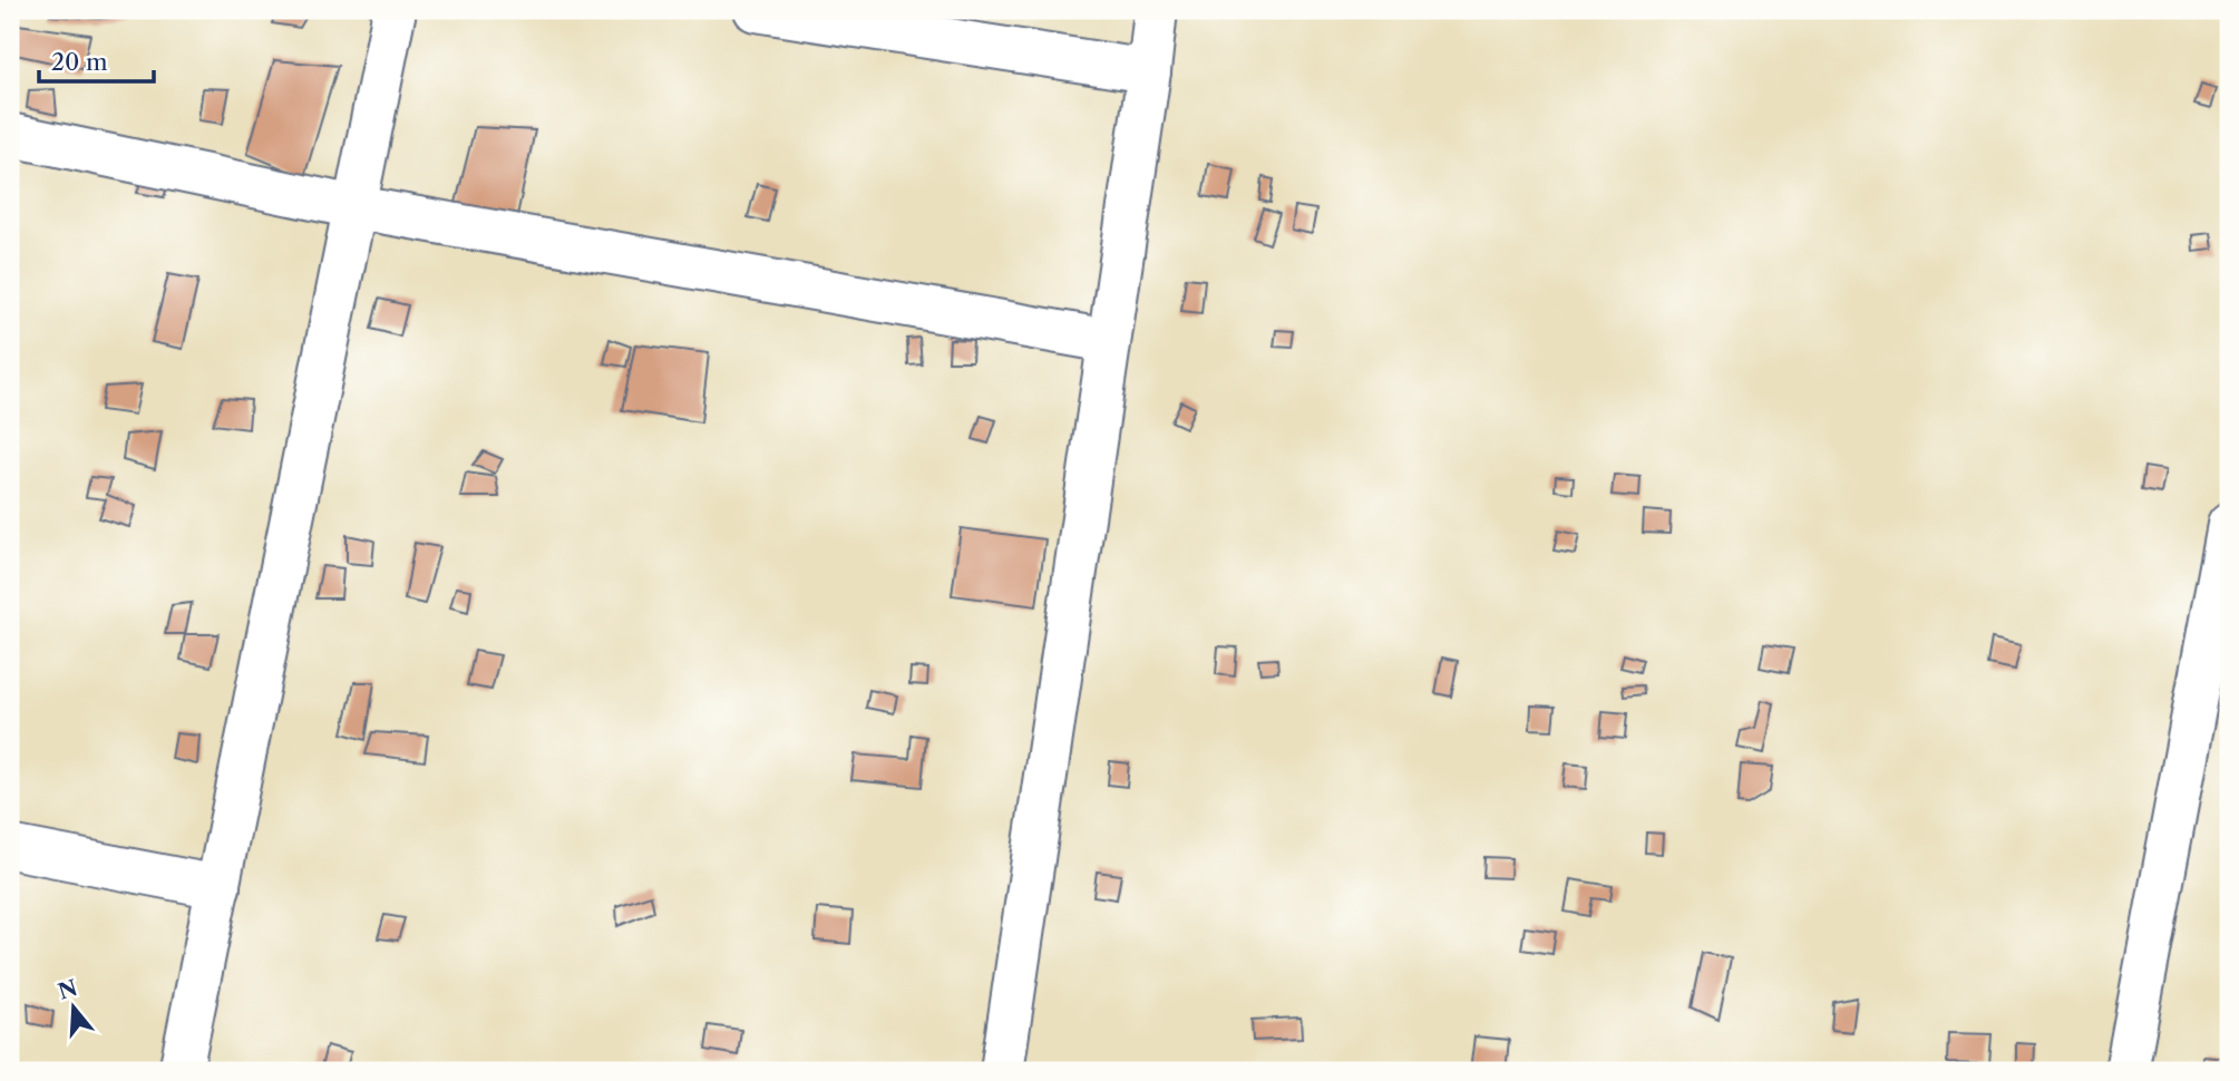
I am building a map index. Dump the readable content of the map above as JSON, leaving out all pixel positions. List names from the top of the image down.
{
  "scale_bar": "20 m",
  "north": "top"
}
